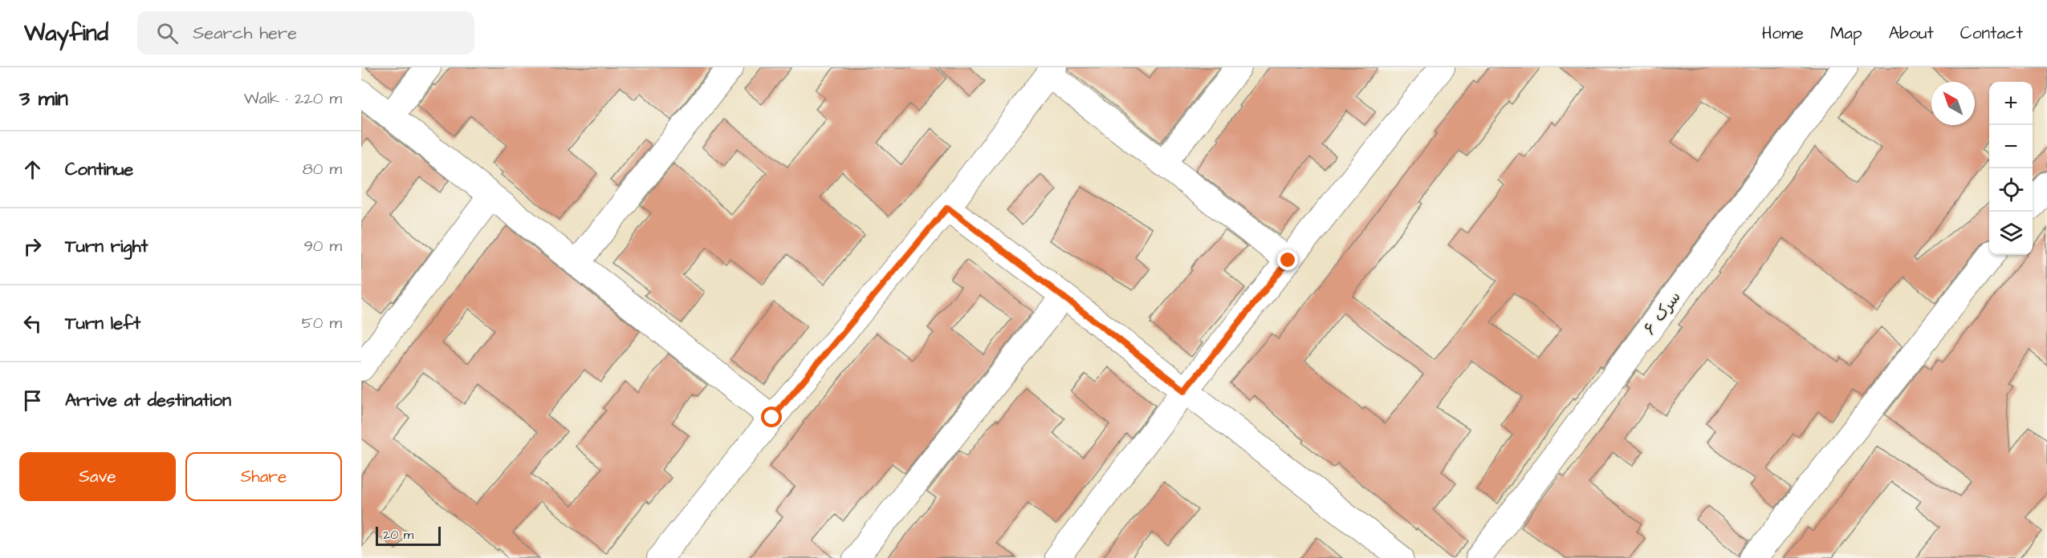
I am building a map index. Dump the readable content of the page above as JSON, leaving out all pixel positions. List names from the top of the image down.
{
  "streets": {
    "street": ["سرک ۶"]
  },
  "scale_bar": "20 m",
  "north": "top left",
  "page": {
    "header": "Wayfind",
    "search": "Search here",
    "nav": [
      "Home",
      "Map",
      "About",
      "Contact"
    ],
    "heading": ["3 min", "Walk · 220 m"],
    "map_buttons": ["+", "−"],
    "list": [
      ["Continue", "80 m"],
      ["Turn right", "90 m"],
      ["Turn left", "50 m"],
      "Arrive at destination"
    ],
    "buttons": ["Save", "Share"],
    "scale": "20 m"
  }
}
